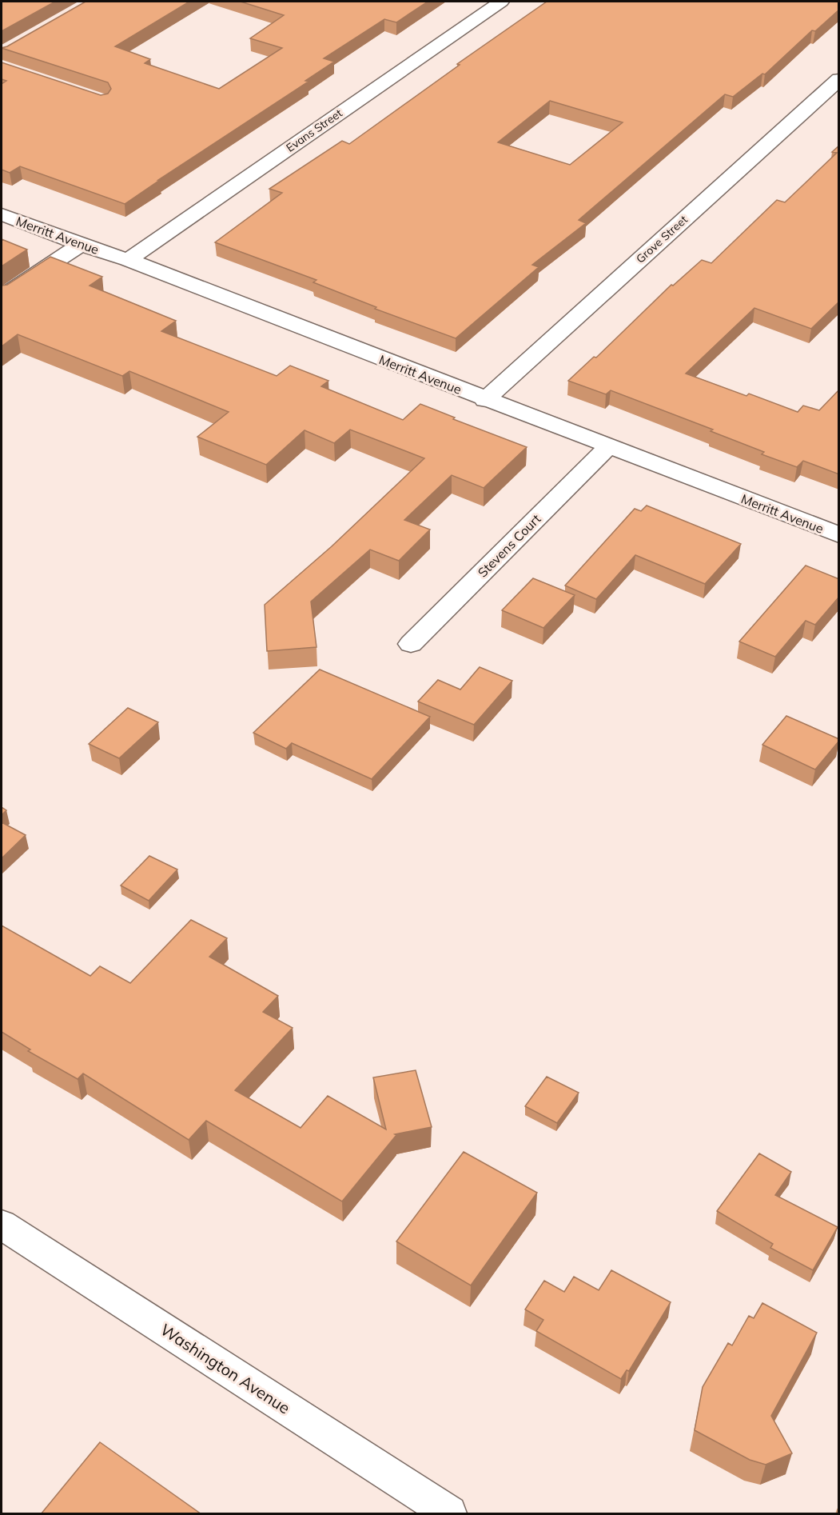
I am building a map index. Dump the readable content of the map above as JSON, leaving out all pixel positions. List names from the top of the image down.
{
  "streets": {
    "street": [
      "Evans Street",
      "Merritt Avenue",
      "Grove Street",
      "Stevens Court",
      "Washington Avenue"
    ]
  },
  "crossings": [
    ["Evans Street", "Merritt Avenue"],
    ["Merritt Avenue", "Grove Street"],
    ["Merritt Avenue", "Stevens Court"]
  ]
}
